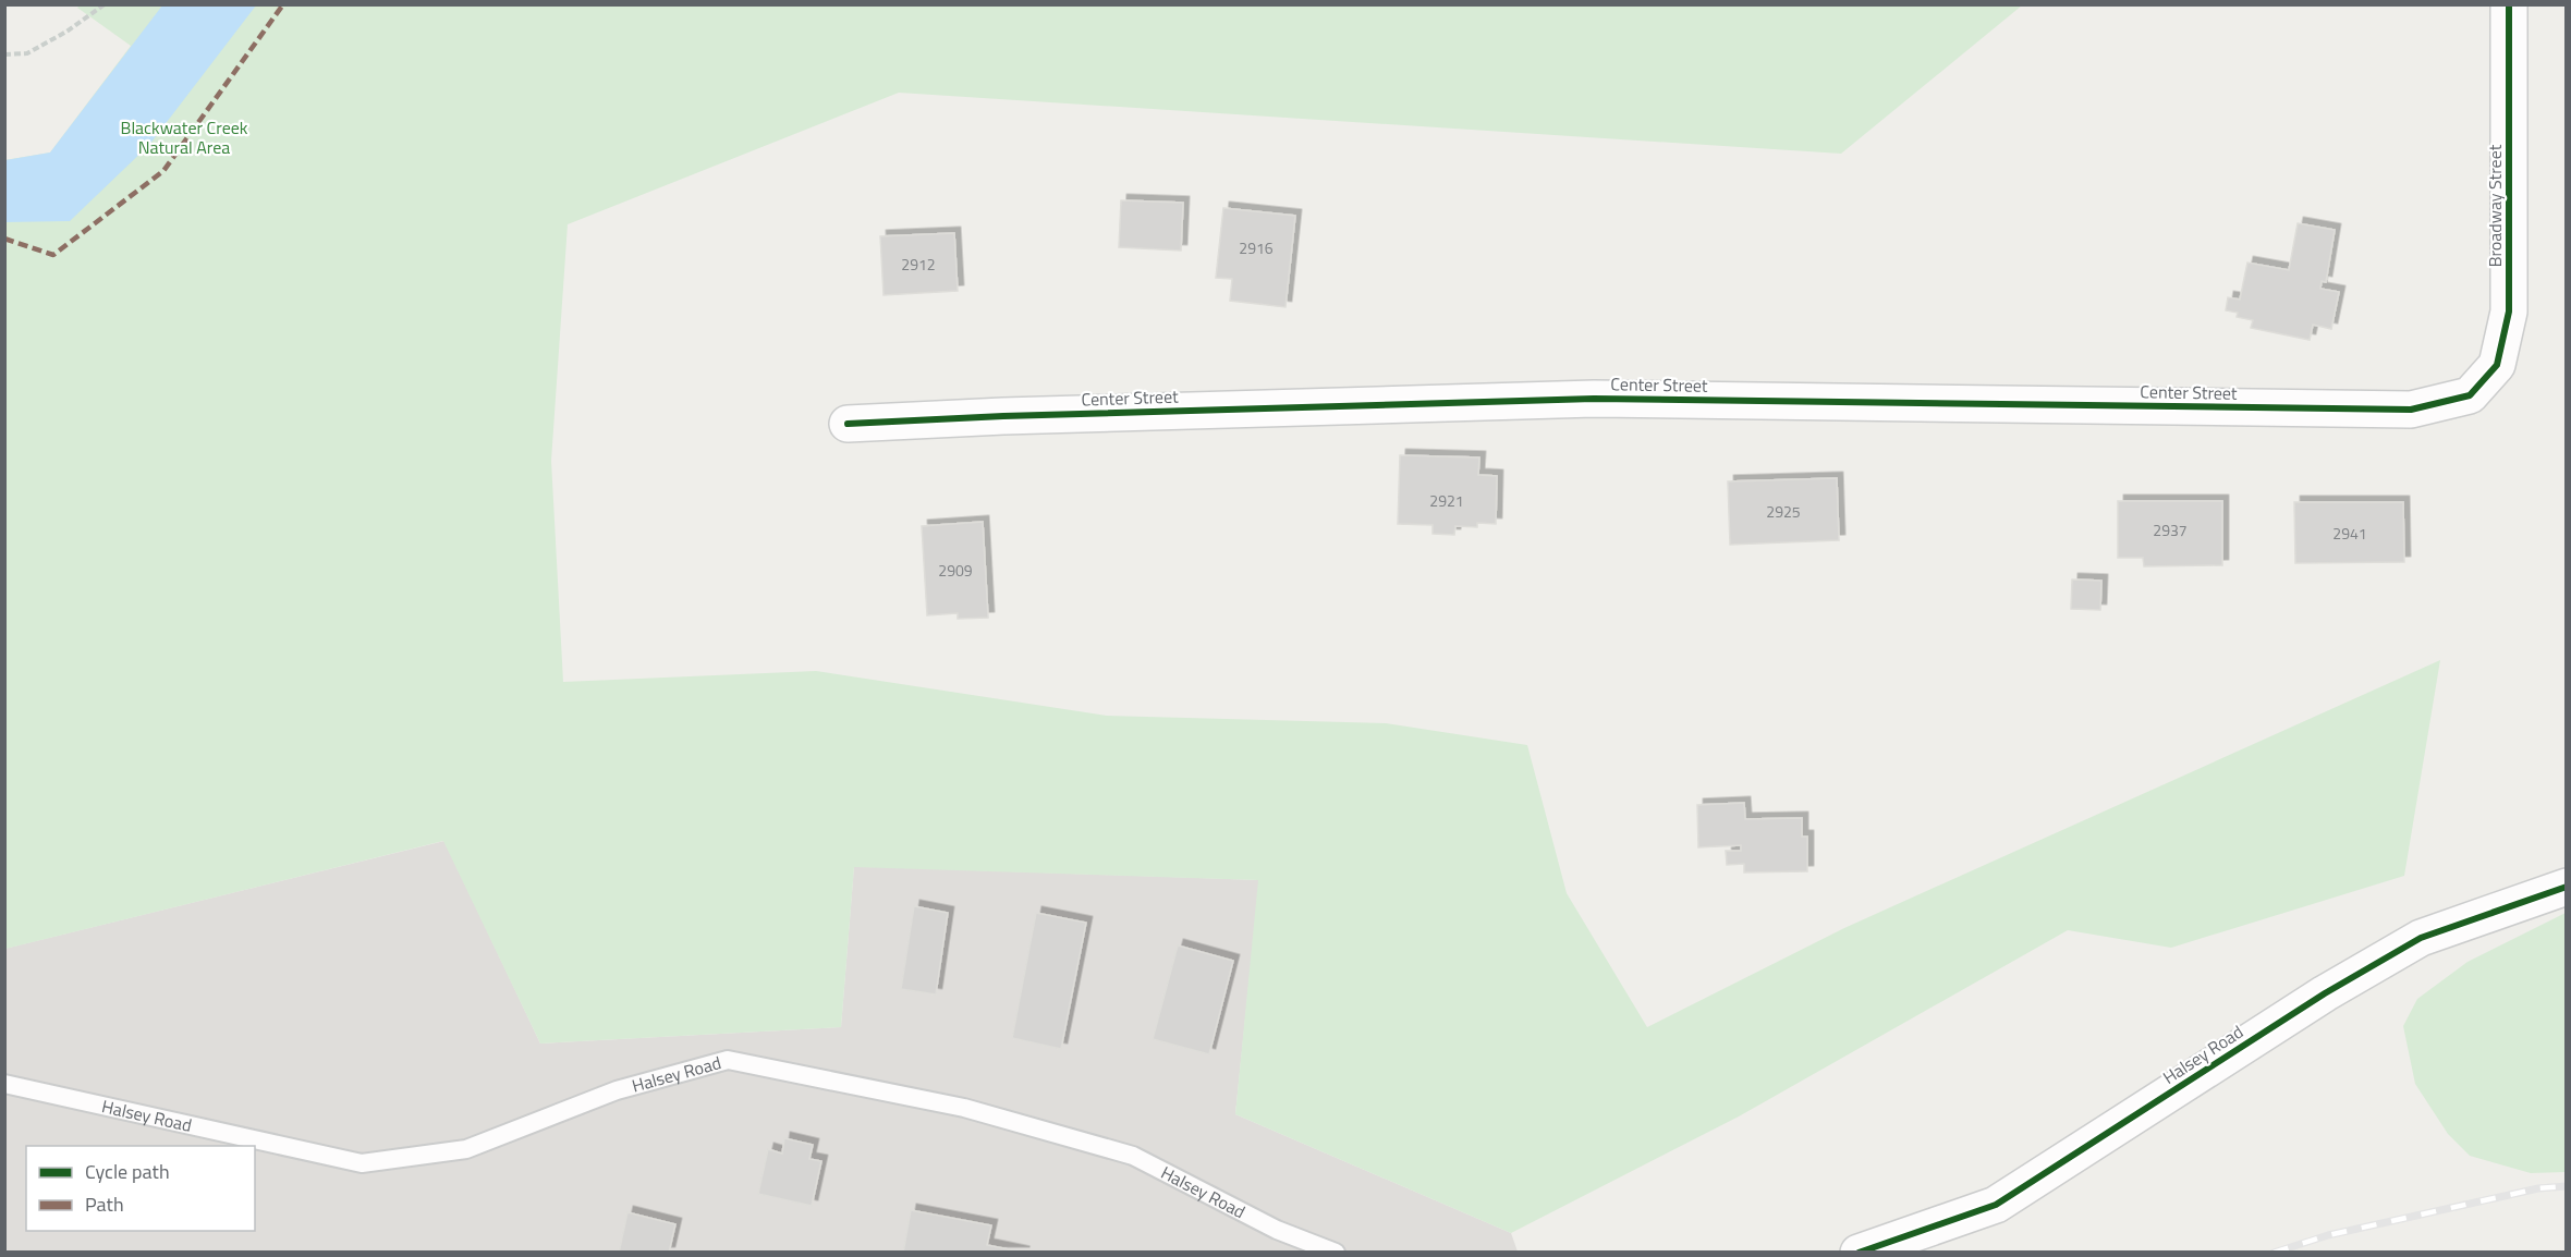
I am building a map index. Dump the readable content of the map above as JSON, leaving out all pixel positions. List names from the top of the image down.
{
  "streets": {
    "street": ["Broadway Street", "Center Street", "Halsey Road"]
  },
  "crossings": [
    ["Broadway Street", "Center Street"]
  ],
  "parks": ["Blackwater Creek Natural Area"],
  "house_numbers": [
    "2916",
    "2912",
    "2921",
    "2925",
    "2937",
    "2941",
    "2909"
  ],
  "legend": ["Cycle path", "Path"]
}
